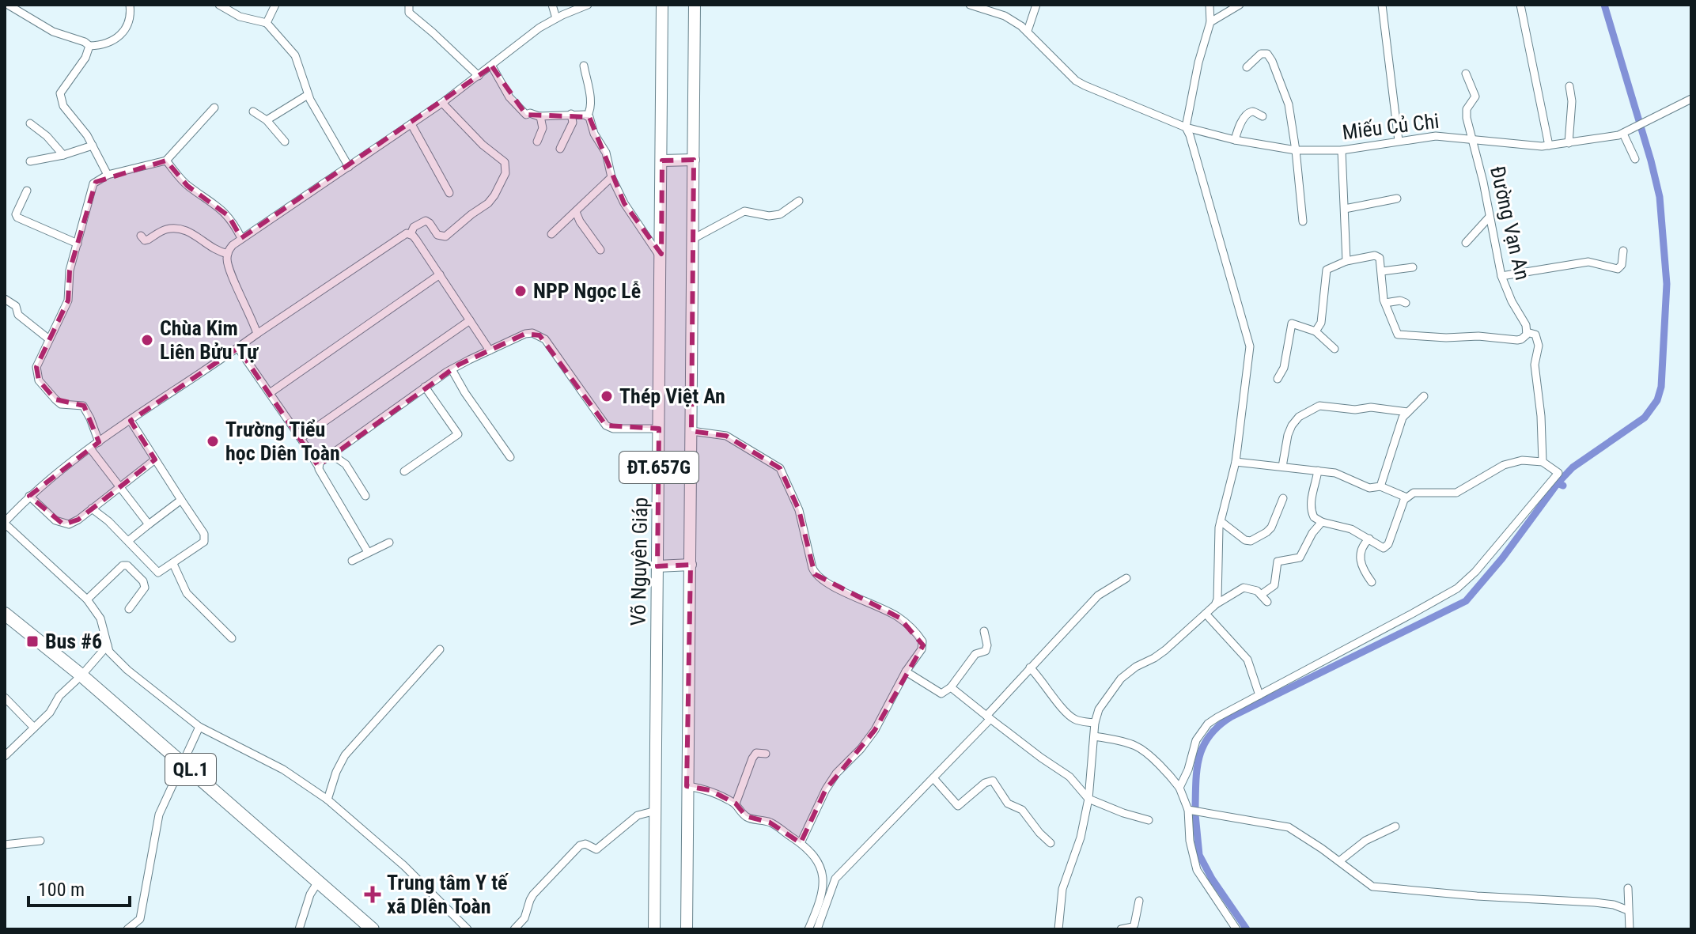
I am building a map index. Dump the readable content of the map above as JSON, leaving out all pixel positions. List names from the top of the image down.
{
  "streets": {
    "highway": ["QL.1"],
    "main road": ["ĐT.657G", "Võ Nguyên Giáp"],
    "street": ["Miếu Củ Chi", "Đường Vạn An"]
  },
  "crossings": [
    ["Miếu Củ Chi", "Đường Vạn An"]
  ],
  "places": {
    "other": [
      "NPP Ngọc Lễ",
      "Chùa Kim Liên Bửu Tự",
      "Thép Việt An",
      "Trường Tiểu học Diên Toàn"
    ],
    "transit": ["Bus #6"],
    "health": ["Trung tâm Y tế xã DIên Toàn"]
  },
  "scale_bar": "100 m"
}
